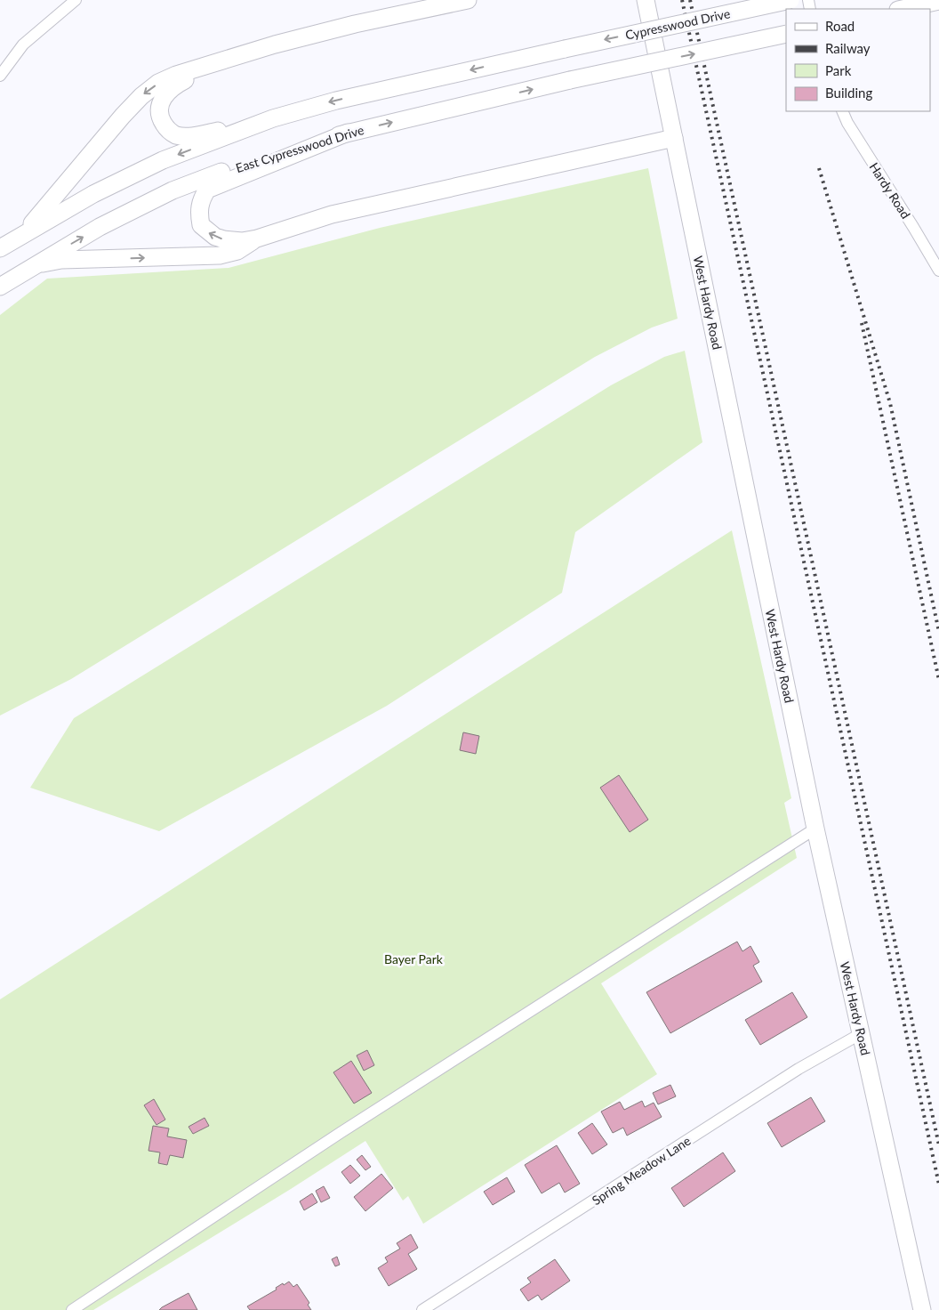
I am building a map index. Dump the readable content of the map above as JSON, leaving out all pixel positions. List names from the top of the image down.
{
  "streets": {
    "main road": ["Cypresswood Drive", "East Cypresswood Drive", "West Hardy Road"],
    "street": ["Hardy Road", "Spring Meadow Lane"]
  },
  "crossings": [
    ["West Hardy Road", "Spring Meadow Lane"]
  ],
  "parks": ["Bayer Park"],
  "legend": [
    "Road",
    "Railway",
    "Park",
    "Building"
  ]
}
